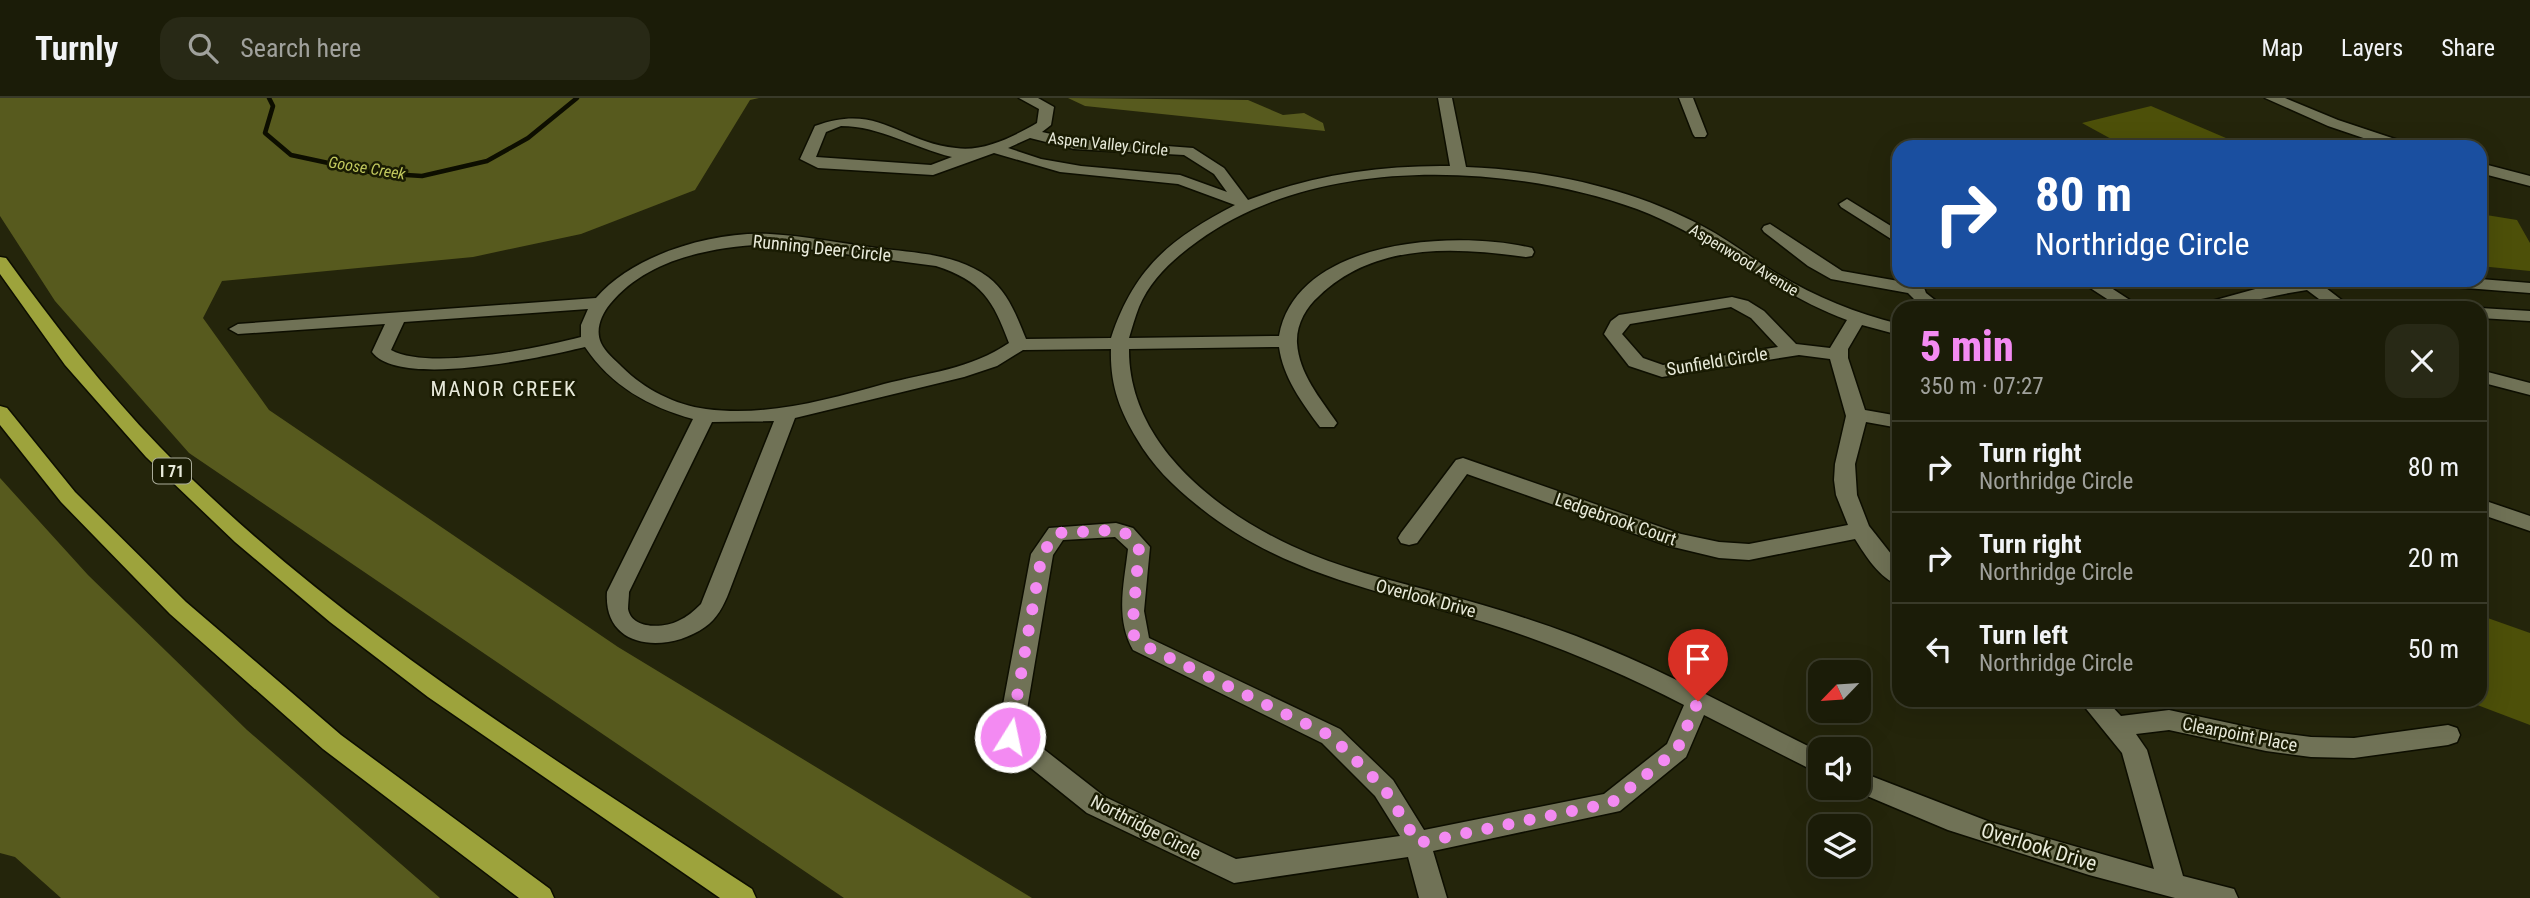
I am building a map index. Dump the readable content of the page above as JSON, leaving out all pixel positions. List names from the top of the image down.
{
  "streets": {
    "highway": ["I 71"],
    "street": [
      "Aspen Valley Circle",
      "Running Deer Circle",
      "Aspenwood Avenue",
      "Sunfield Circle",
      "Ledgebrook Court",
      "Overlook Drive",
      "Clearpoint Place",
      "Northridge Circle"
    ]
  },
  "crossings": [
    ["Aspen Valley Circle", "Aspenwood Avenue"],
    ["Aspenwood Avenue", "Overlook Drive"],
    ["Overlook Drive", "Northridge Circle"]
  ],
  "districts": ["MANOR CREEK"],
  "water": ["Goose Creek"],
  "north": "bottom left",
  "page": {
    "header": "Turnly",
    "search": "Search here",
    "nav": ["Map", "Layers", "Share"],
    "turn": ["80 m", "Northridge Circle"],
    "heading": ["5 min", "350 m · 07:27"],
    "list": [
      {
        "name": "Turn right",
        "note": "Northridge Circle",
        "value": "80 m"
      },
      {
        "name": "Turn right",
        "note": "Northridge Circle",
        "value": "20 m"
      },
      {
        "name": "Turn left",
        "note": "Northridge Circle",
        "value": "50 m"
      }
    ]
  }
}
